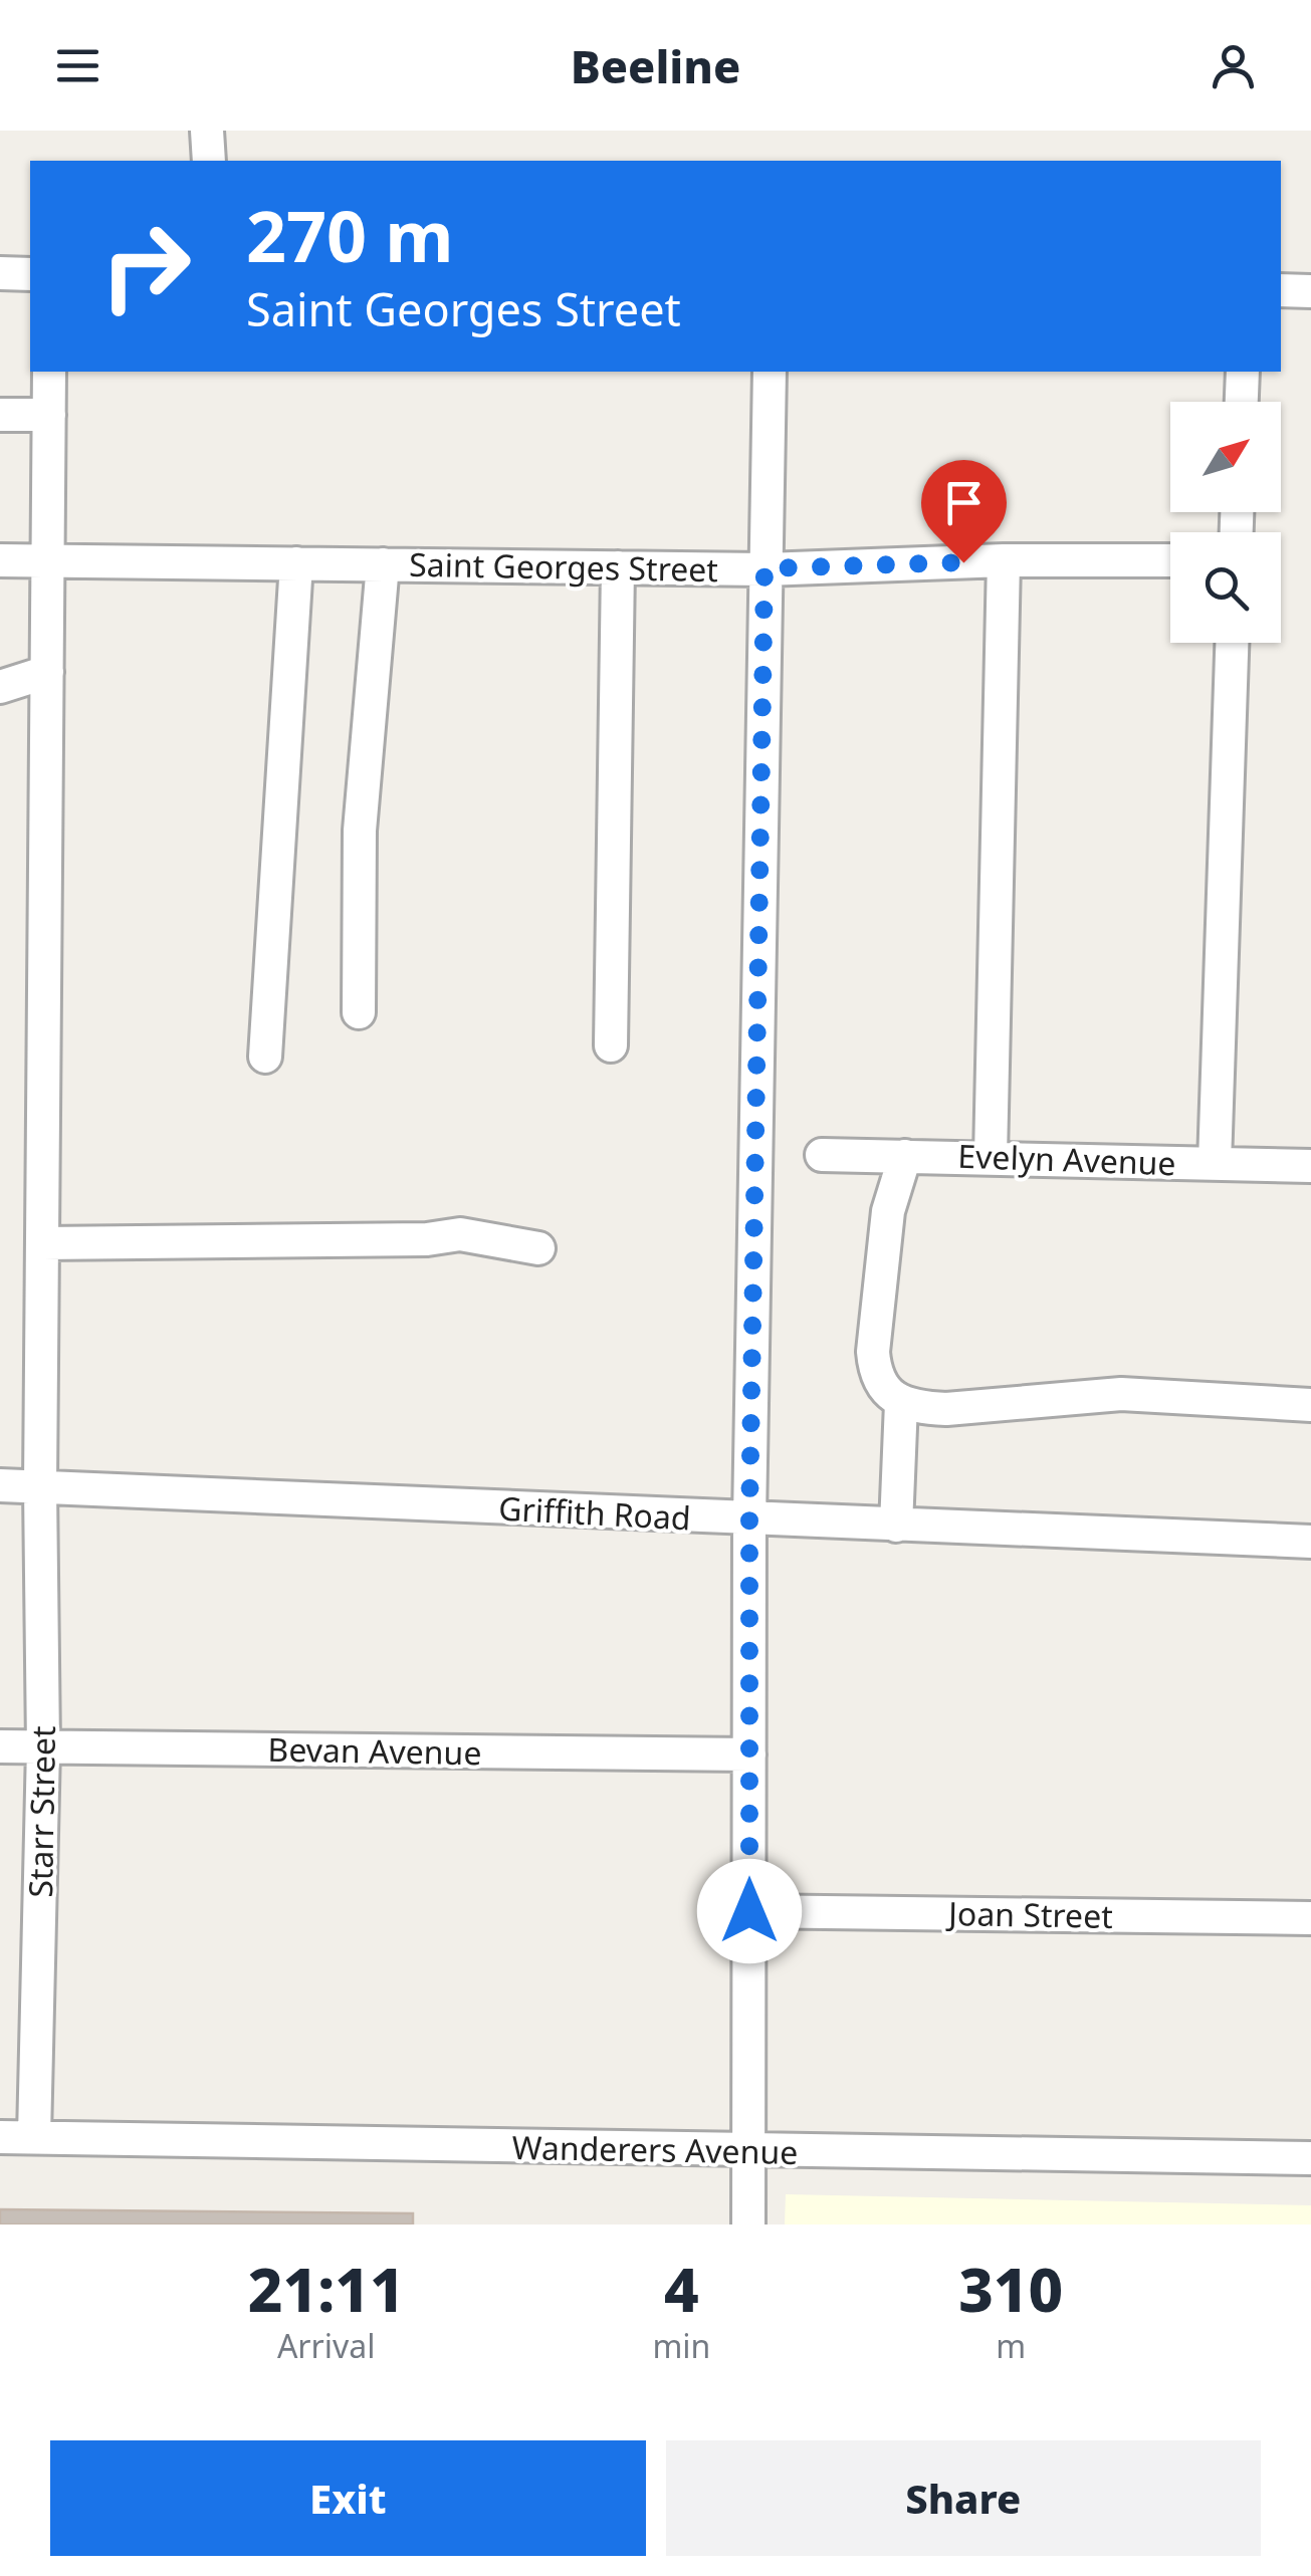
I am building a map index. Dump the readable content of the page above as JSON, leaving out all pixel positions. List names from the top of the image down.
{
  "streets": {
    "street": [
      "Saint Georges Street",
      "Evelyn Avenue",
      "Griffith Road",
      "Bevan Avenue",
      "Starr Street",
      "Joan Street",
      "Wanderers Avenue"
    ]
  },
  "crossings": [
    ["Saint Georges Street", "Starr Street"],
    ["Griffith Road", "Starr Street"],
    ["Bevan Avenue", "Starr Street"],
    ["Starr Street", "Wanderers Avenue"]
  ],
  "north": "top right",
  "page": {
    "header": "Beeline",
    "turn": ["270 m", "Saint Georges Street"],
    "eta": [
      "21:11",
      "Arrival",
      "4",
      "min",
      "310",
      "m"
    ],
    "buttons": ["Exit", "Share"]
  }
}
